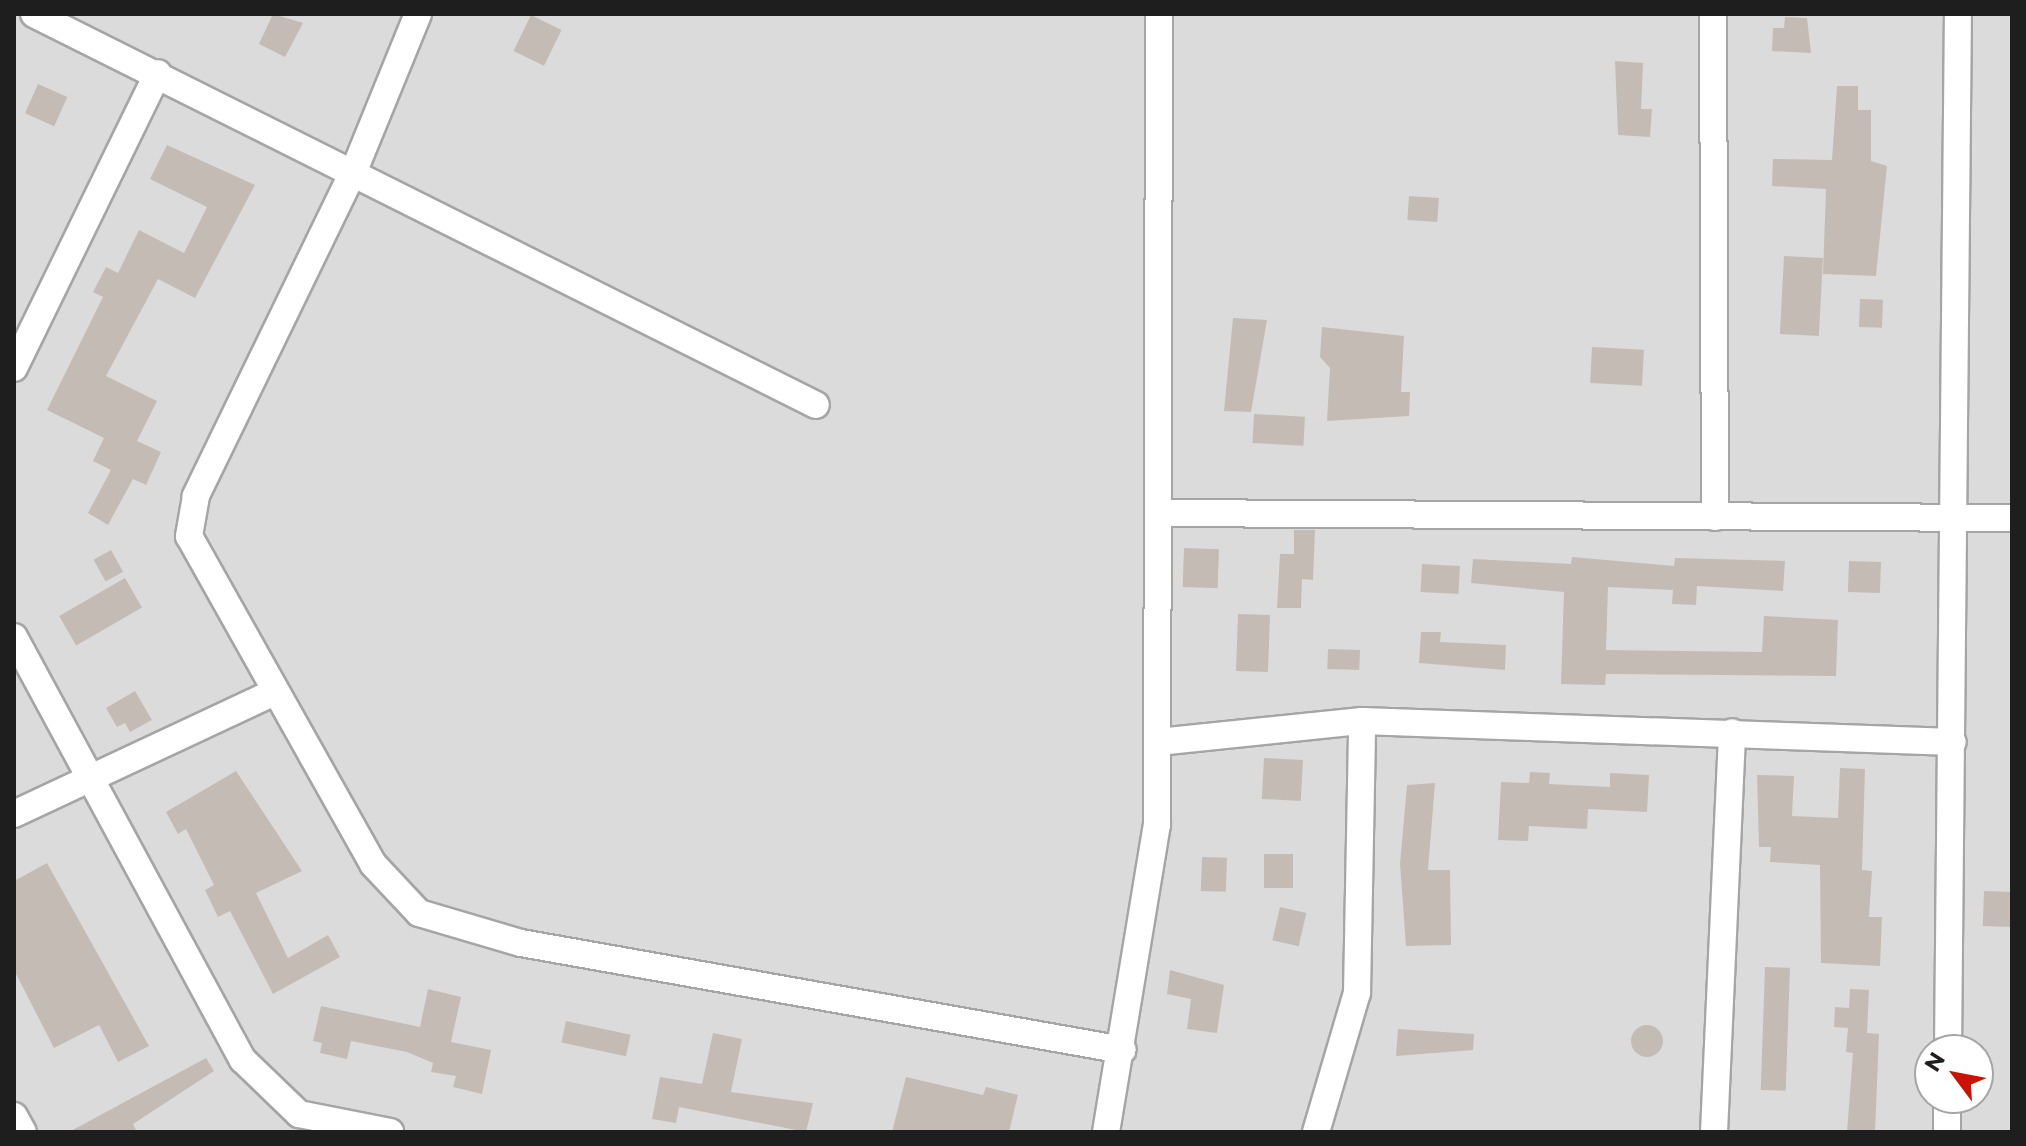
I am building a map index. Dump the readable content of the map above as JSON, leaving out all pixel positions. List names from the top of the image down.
{
  "north": "top left"
}
